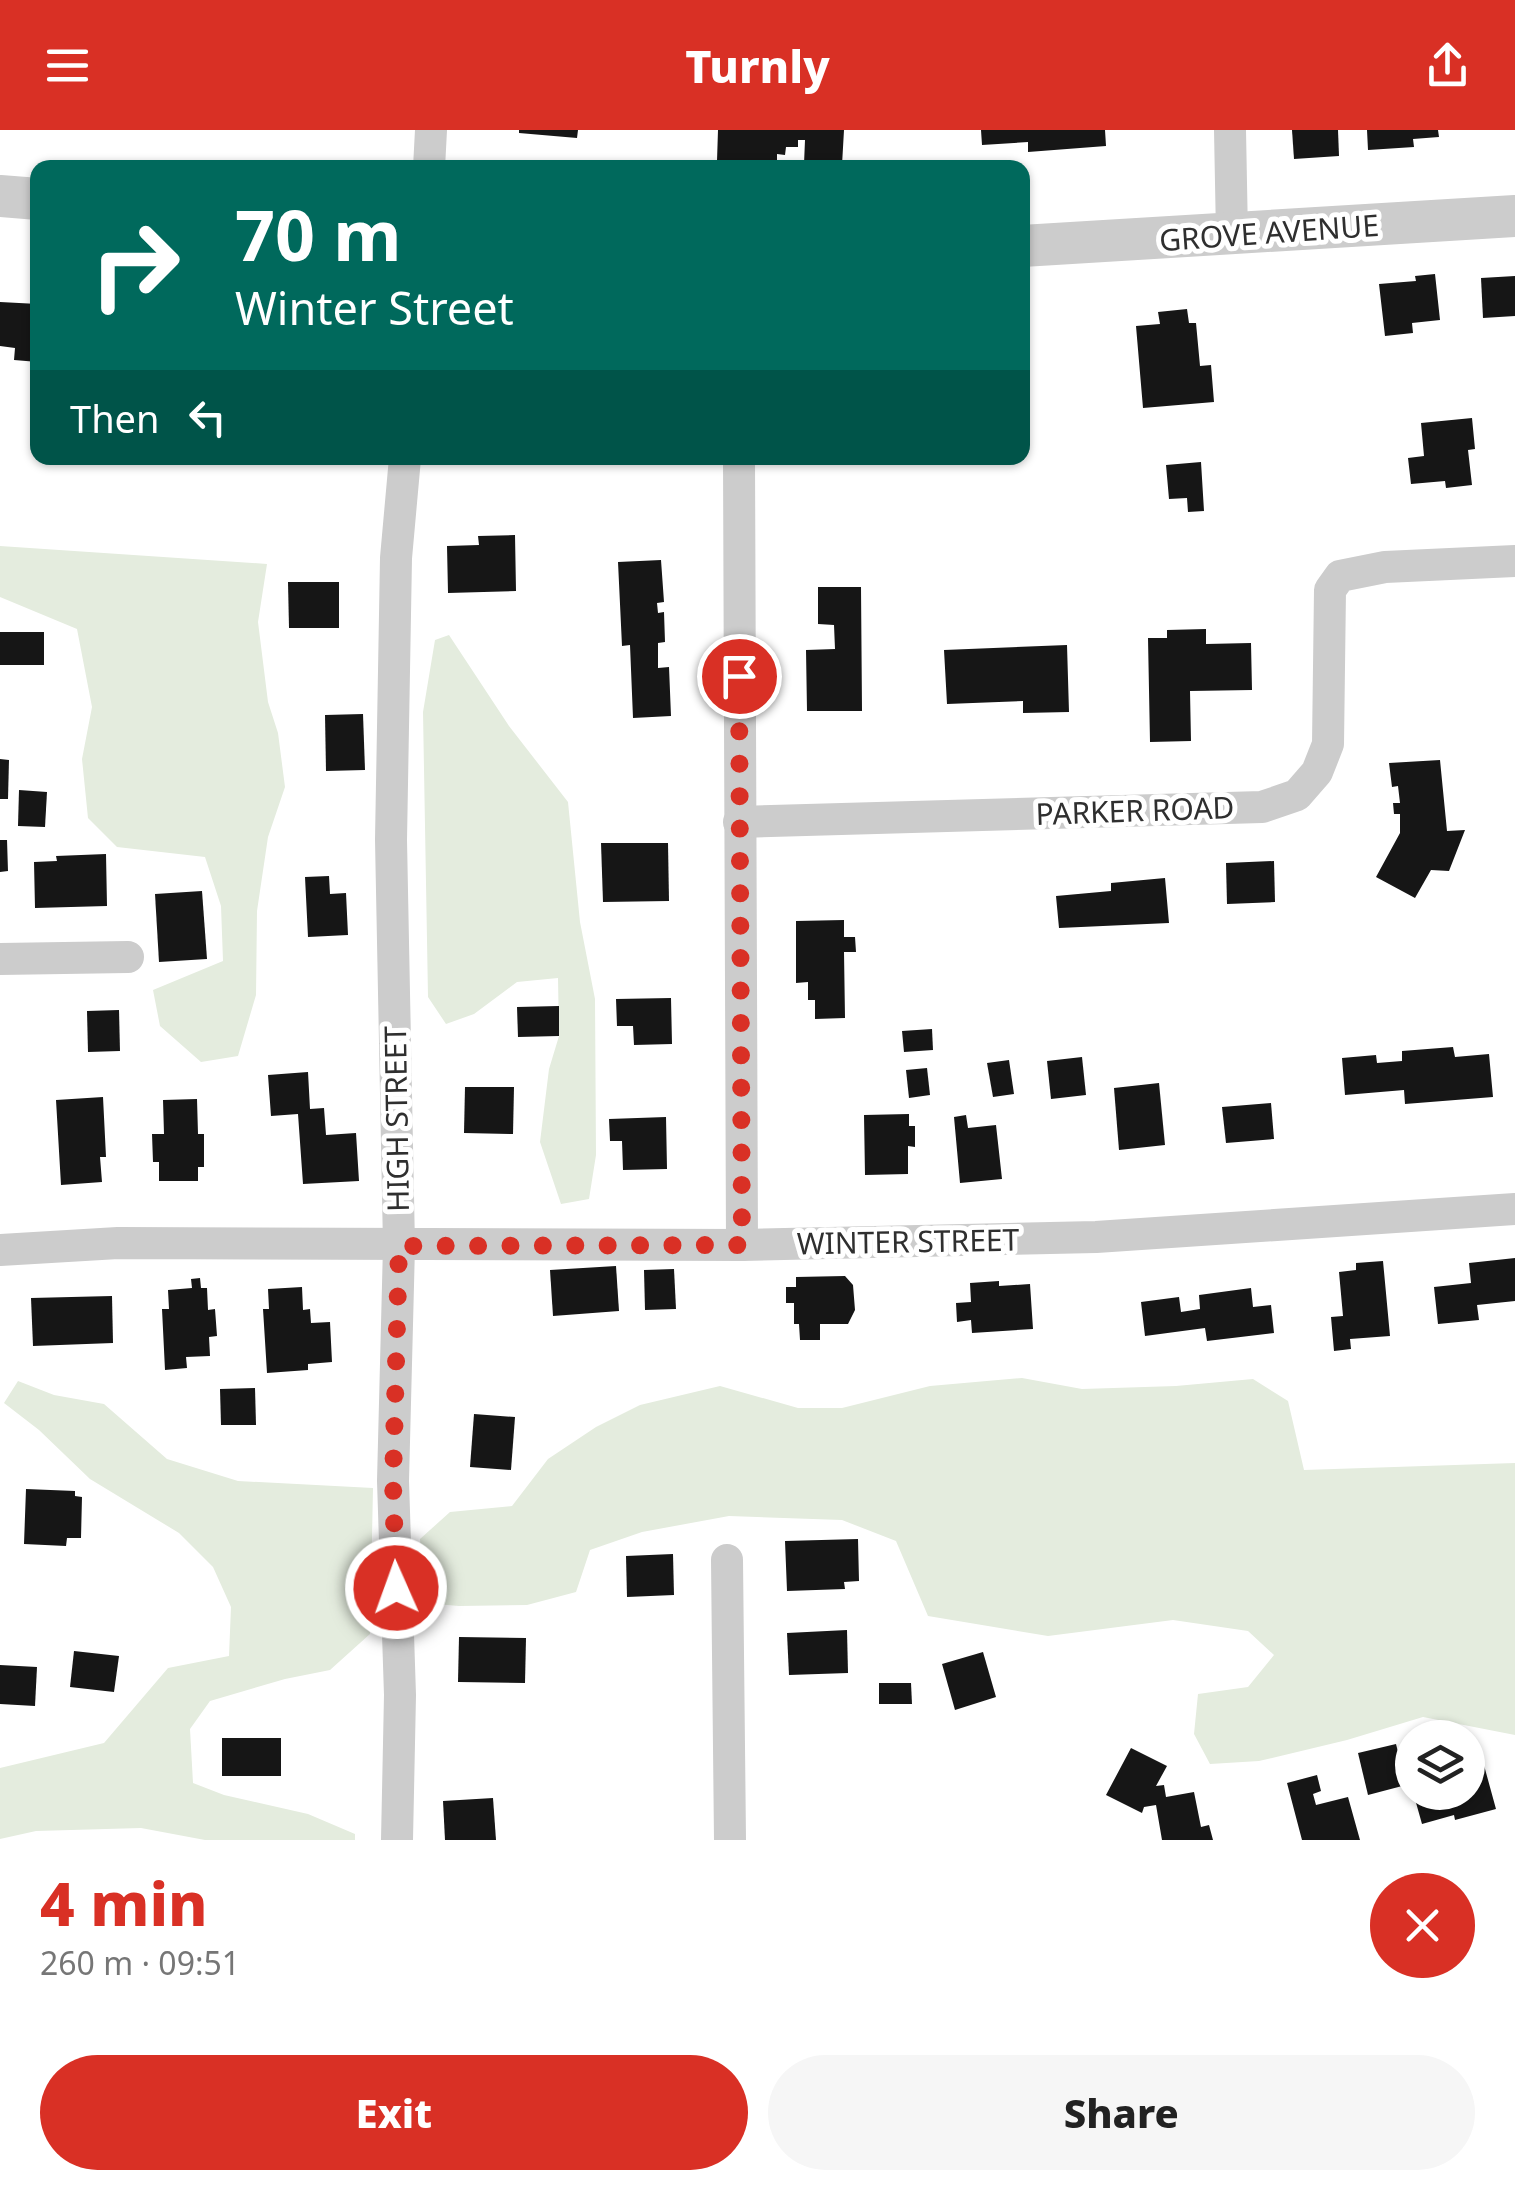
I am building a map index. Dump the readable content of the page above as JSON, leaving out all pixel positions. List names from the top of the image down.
{
  "streets": {
    "street": [
      "GROVE AVENUE",
      "PARKER ROAD",
      "HIGH STREET",
      "WINTER STREET"
    ]
  },
  "crossings": [
    ["HIGH STREET", "WINTER STREET"]
  ],
  "page": {
    "header": "Turnly",
    "turn": ["70 m", "Winter Street"],
    "then": "Then",
    "heading": ["4 min", "260 m · 09:51"],
    "buttons": ["Exit", "Share"]
  }
}
